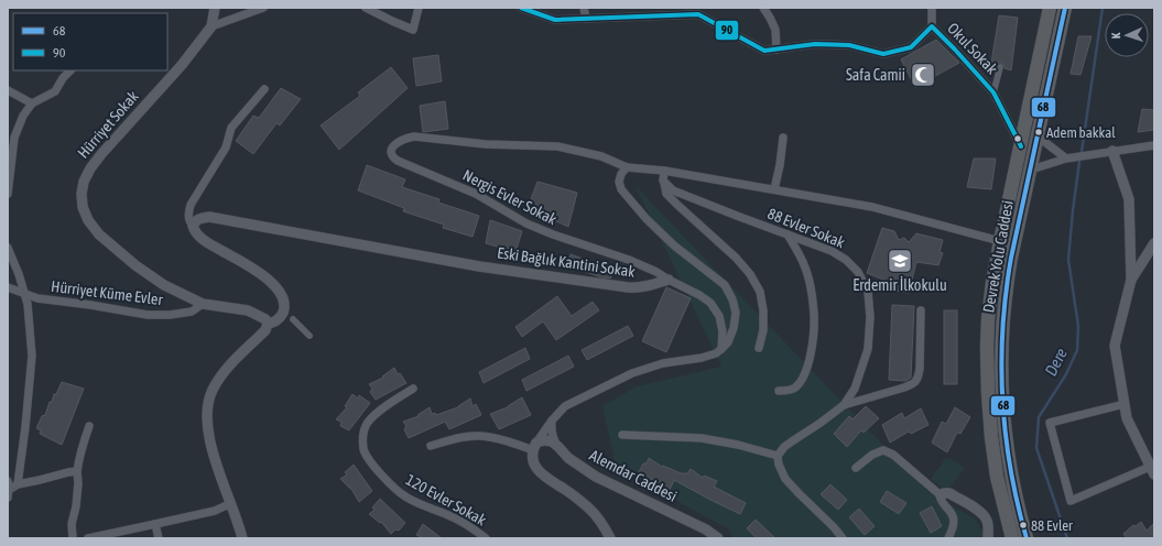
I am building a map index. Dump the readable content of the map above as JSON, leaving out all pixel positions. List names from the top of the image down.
{
  "streets": {
    "highway": ["Devrek Yolu Caddesi"],
    "street": [
      "Okul Sokak",
      "Hürriyet Sokak",
      "Nergis Evler Sokak",
      "88 Evler Sokak",
      "Eski Bağlık Kantini Sokak",
      "Hürriyet Küme Evler",
      "Alemdar Caddesi",
      "120 Evler Sokak"
    ]
  },
  "crossings": [
    ["Okul Sokak", "Devrek Yolu Caddesi"],
    ["Hürriyet Sokak", "Hürriyet Küme Evler"],
    ["Nergis Evler Sokak", "Eski Bağlık Kantini Sokak"]
  ],
  "water": ["Dere"],
  "places": {
    "mosque": ["Safa Camii"],
    "other": ["Adem bakkal", "88 Evler"],
    "school or university": ["Erdemir İlkokulu"]
  },
  "lines": ["transit line 68", "transit line 90"],
  "legend": ["68", "90"],
  "north": "left"
}
